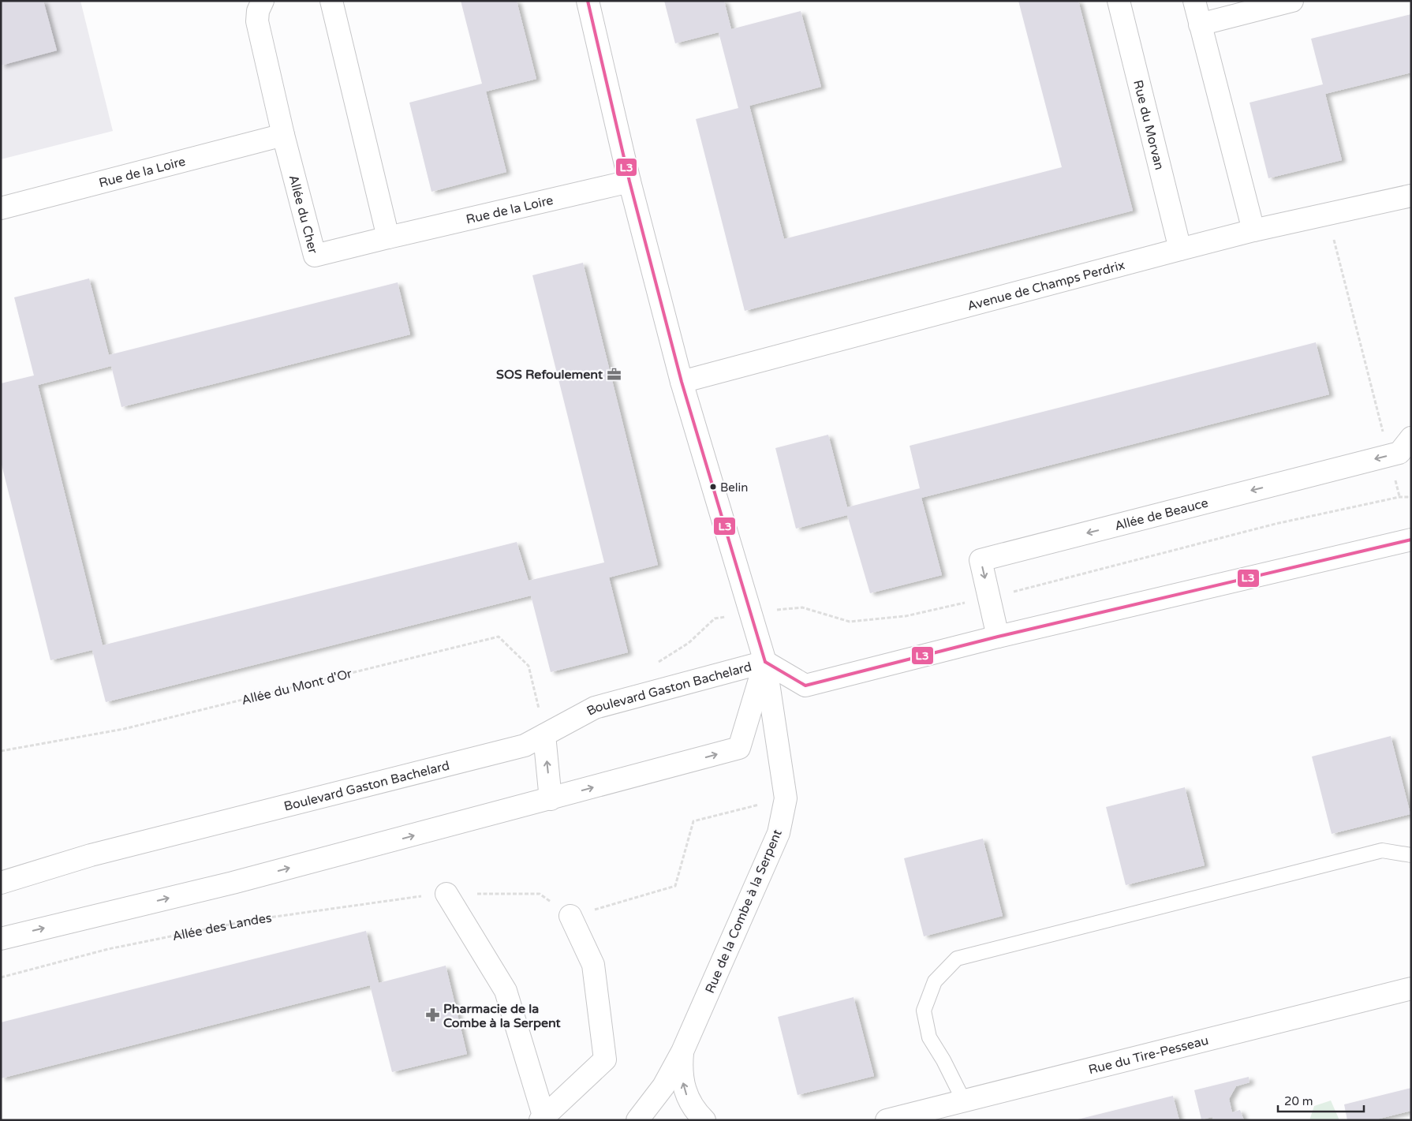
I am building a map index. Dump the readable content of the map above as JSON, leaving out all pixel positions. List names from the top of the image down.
{
  "streets": {
    "street": [
      "Rue du Morvan",
      "Rue de la Loire",
      "Allée du Cher",
      "Avenue de Champs Perdrix",
      "Allée de Beauce",
      "Boulevard Gaston Bachelard",
      "Rue de la Combe à la Serpent",
      "Rue du Tire-Pesseau"
    ],
    "path": ["Allée du Mont d'Or", "Allée des Landes"]
  },
  "crossings": [
    ["Rue du Morvan", "Avenue de Champs Perdrix"],
    ["Rue de la Loire", "Allée du Cher"],
    ["Rue de la Loire", "Rue de la Combe à la Serpent"],
    ["Avenue de Champs Perdrix", "Rue de la Combe à la Serpent"],
    ["Allée de Beauce", "Boulevard Gaston Bachelard"],
    ["Boulevard Gaston Bachelard", "Rue de la Combe à la Serpent"]
  ],
  "one_way": ["Allée de Beauce"],
  "places": {
    "office": ["SOS Refoulement"],
    "other": ["Belin"],
    "pharmacy": ["Pharmacie de la Combe à la Serpent"]
  },
  "lines": ["transit line L3"],
  "scale_bar": "20 m"
}
